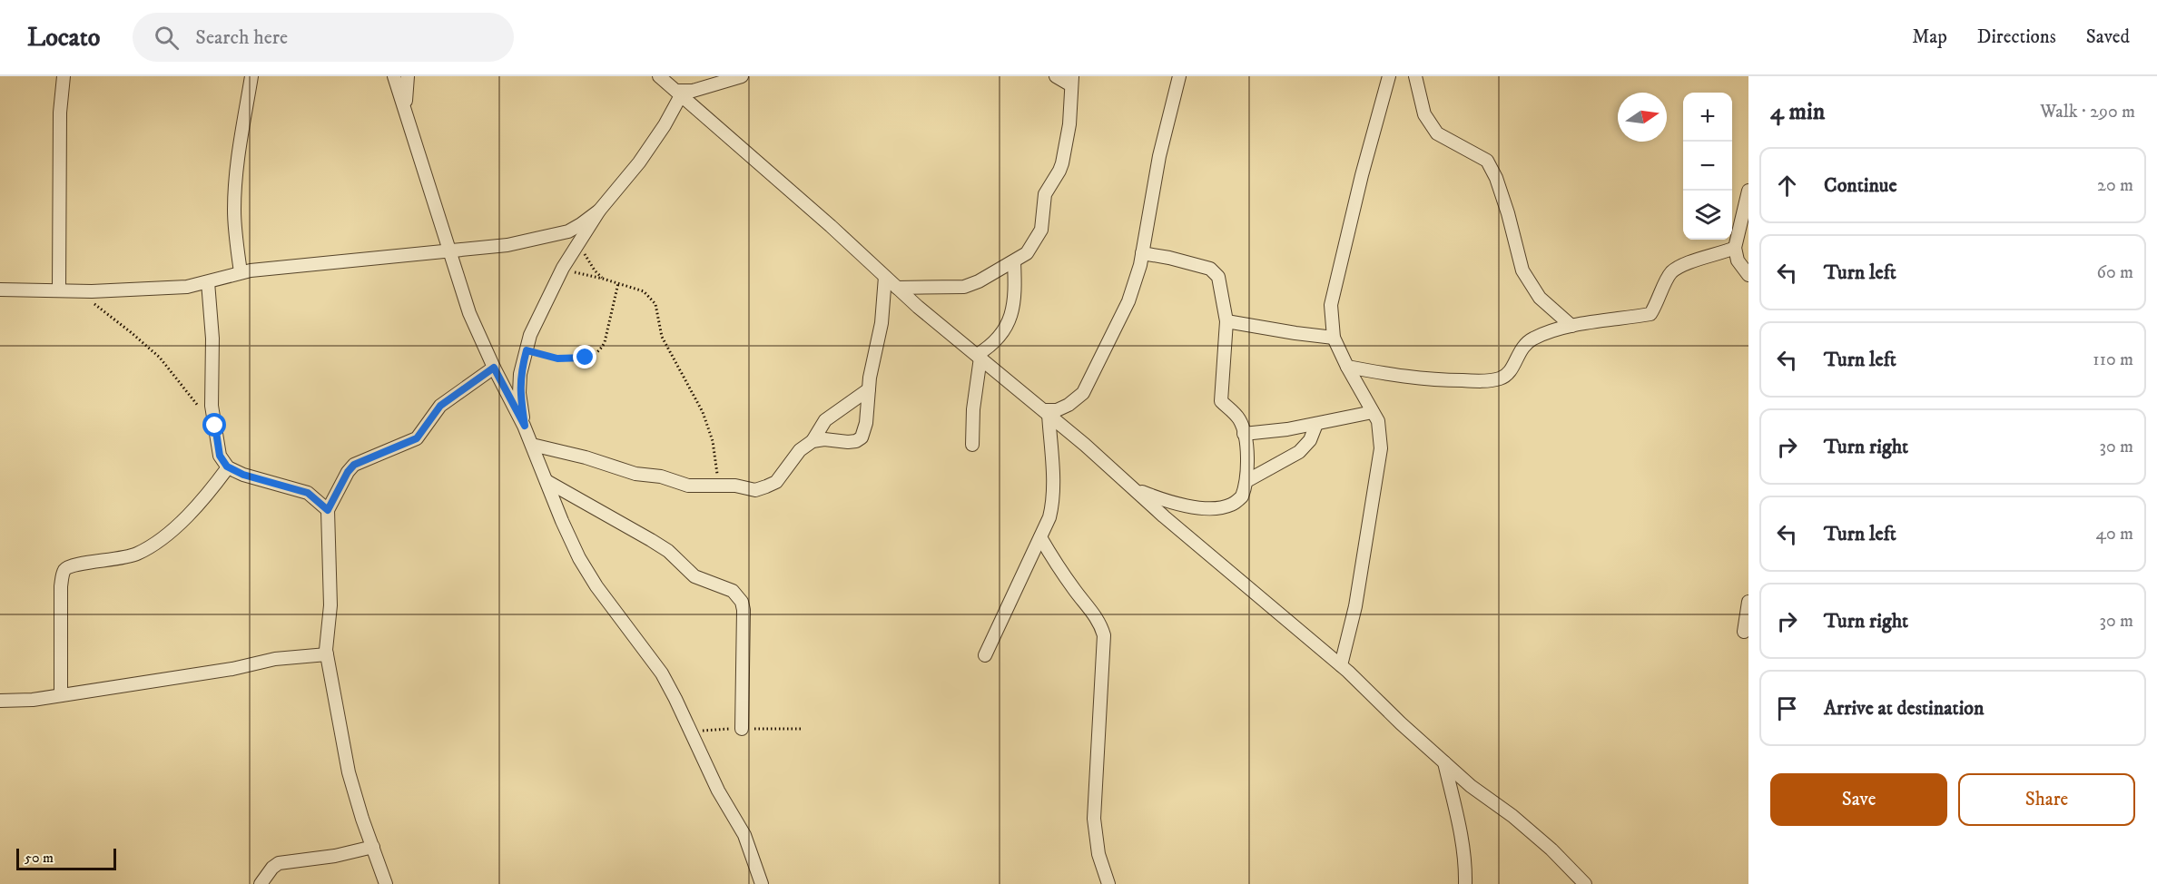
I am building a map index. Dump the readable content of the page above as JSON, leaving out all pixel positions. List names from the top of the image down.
{
  "scale_bar": "50 m",
  "north": "right",
  "page": {
    "header": "Locato",
    "search": "Search here",
    "nav": ["Map", "Directions", "Saved"],
    "heading": ["4 min", "Walk · 290 m"],
    "map_buttons": ["+", "−"],
    "list": [
      ["Continue", "20 m"],
      ["Turn left", "60 m"],
      ["Turn left", "110 m"],
      ["Turn right", "30 m"],
      ["Turn left", "40 m"],
      ["Turn right", "30 m"],
      "Arrive at destination"
    ],
    "buttons": ["Save", "Share"],
    "scale": "50 m"
  }
}
